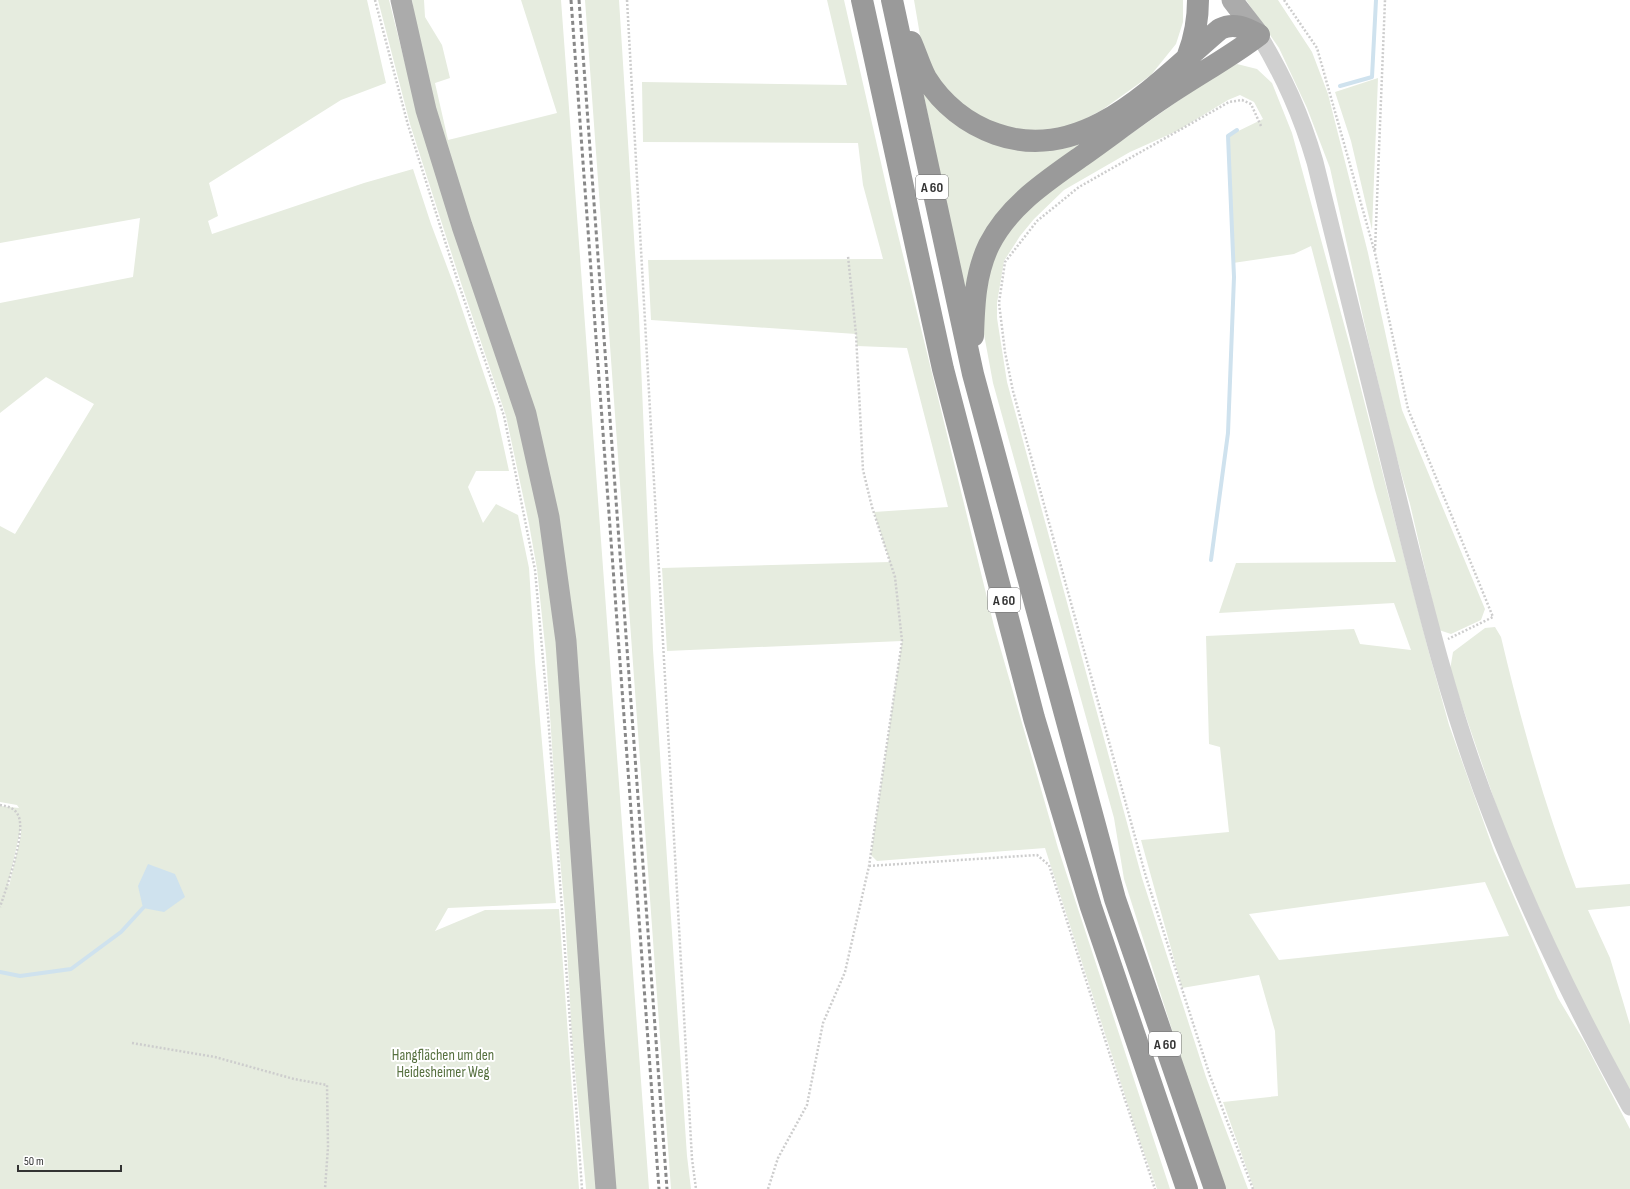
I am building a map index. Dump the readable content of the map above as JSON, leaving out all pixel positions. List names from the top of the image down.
{
  "streets": {
    "highway": ["A 60"]
  },
  "parks": ["Hangflächen um den Heidesheimer Weg"],
  "scale_bar": "50 m"
}
